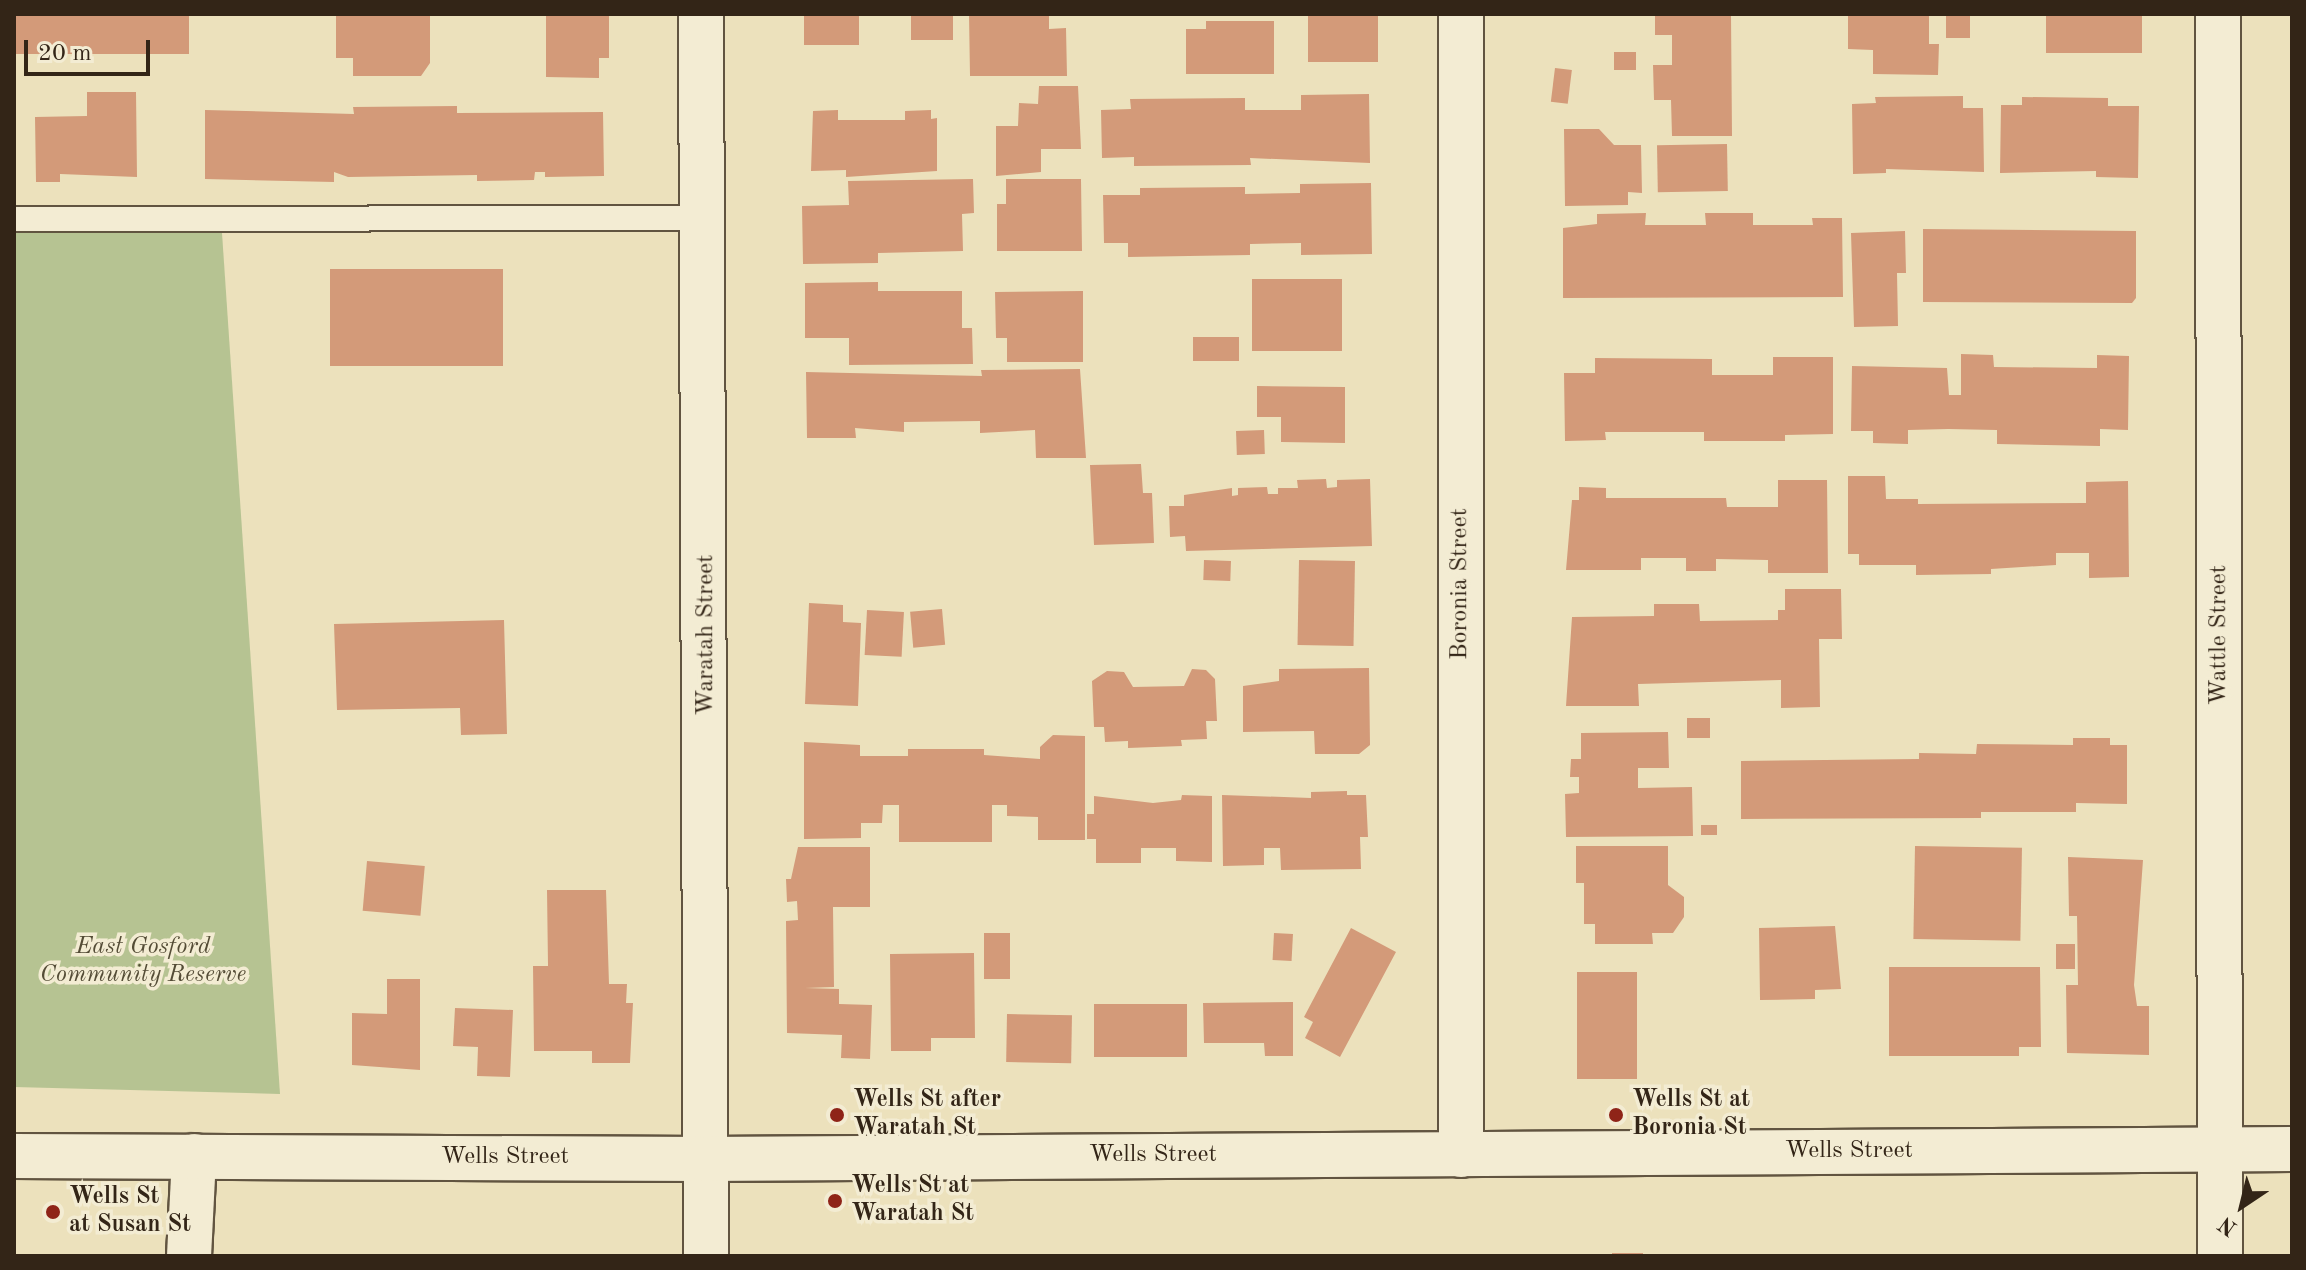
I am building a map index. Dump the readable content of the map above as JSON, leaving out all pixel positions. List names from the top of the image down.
{
  "streets": {
    "street": [
      "Boronia Street",
      "Waratah Street",
      "Wattle Street",
      "Wells Street"
    ]
  },
  "crossings": [
    ["Boronia Street", "Wells Street"],
    ["Waratah Street", "Wells Street"],
    ["Wattle Street", "Wells Street"]
  ],
  "parks": ["East Gosford Community Reserve"],
  "places": [
    "Wells St after Waratah St",
    "Wells St at Boronia St",
    "Wells St at Waratah St",
    "Wells St at Susan St"
  ],
  "scale_bar": "20 m",
  "north": "bottom left"
}
